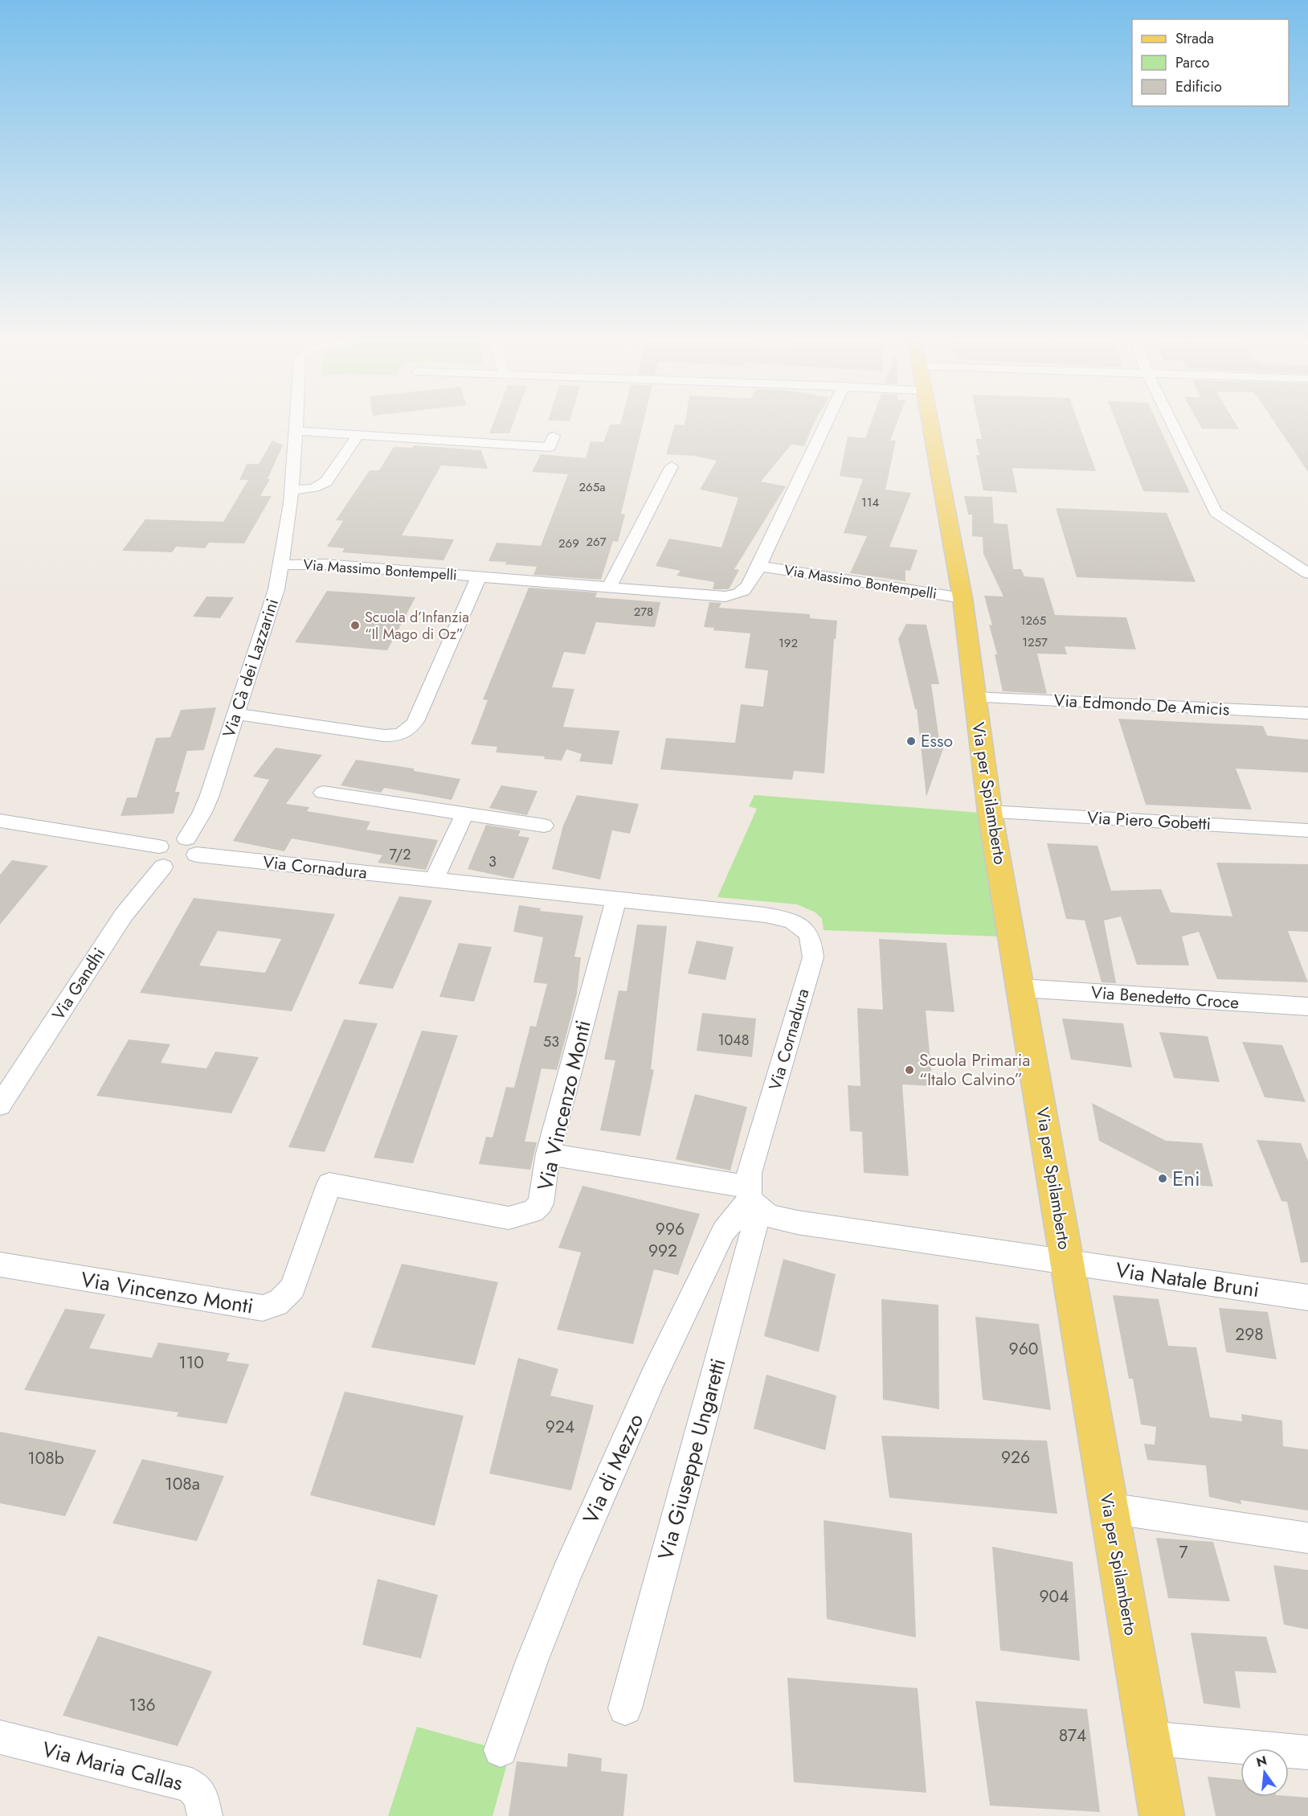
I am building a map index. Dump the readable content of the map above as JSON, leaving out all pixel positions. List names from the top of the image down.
{
  "streets": {
    "main road": ["Via per Spilamberto"],
    "street": [
      "Via Massimo Bontempelli",
      "Via Cà dei Lazzarini",
      "Via Edmondo De Amicis",
      "Via Piero Gobetti",
      "Via Cornadura",
      "Via Gandhi",
      "Via Benedetto Croce",
      "Via Vincenzo Monti",
      "Via Natale Bruni",
      "Via Giuseppe Ungaretti",
      "Via di Mezzo",
      "Via Maria Callas"
    ]
  },
  "crossings": [
    ["Via Massimo Bontempelli", "Via Cà dei Lazzarini"],
    ["Via Massimo Bontempelli", "Via per Spilamberto"],
    ["Via Cà dei Lazzarini", "Via Cornadura"],
    ["Via Edmondo De Amicis", "Via per Spilamberto"],
    ["Via per Spilamberto", "Via Piero Gobetti"],
    ["Via per Spilamberto", "Via Benedetto Croce"],
    ["Via per Spilamberto", "Via Natale Bruni"],
    ["Via Cornadura", "Via Vincenzo Monti"],
    ["Via Cornadura", "Via Giuseppe Ungaretti"],
    ["Via Cornadura", "Via di Mezzo"],
    ["Via Giuseppe Ungaretti", "Via di Mezzo"]
  ],
  "places": [
    "Scuola d’Infanzia “Il Mago di Oz”",
    "Esso",
    "Scuola Primaria “Italo Calvino”",
    "Eni"
  ],
  "house_numbers": [
    "265a",
    "114",
    "267",
    "269",
    "278",
    "1265",
    "1257",
    "192",
    "7/2",
    "3",
    "1048",
    "53",
    "996",
    "992",
    "298",
    "960",
    "110",
    "924",
    "926",
    "108b",
    "108a",
    "7",
    "904",
    "136",
    "874"
  ],
  "legend": ["Strada", "Parco", "Edificio"],
  "north": "top"
}
